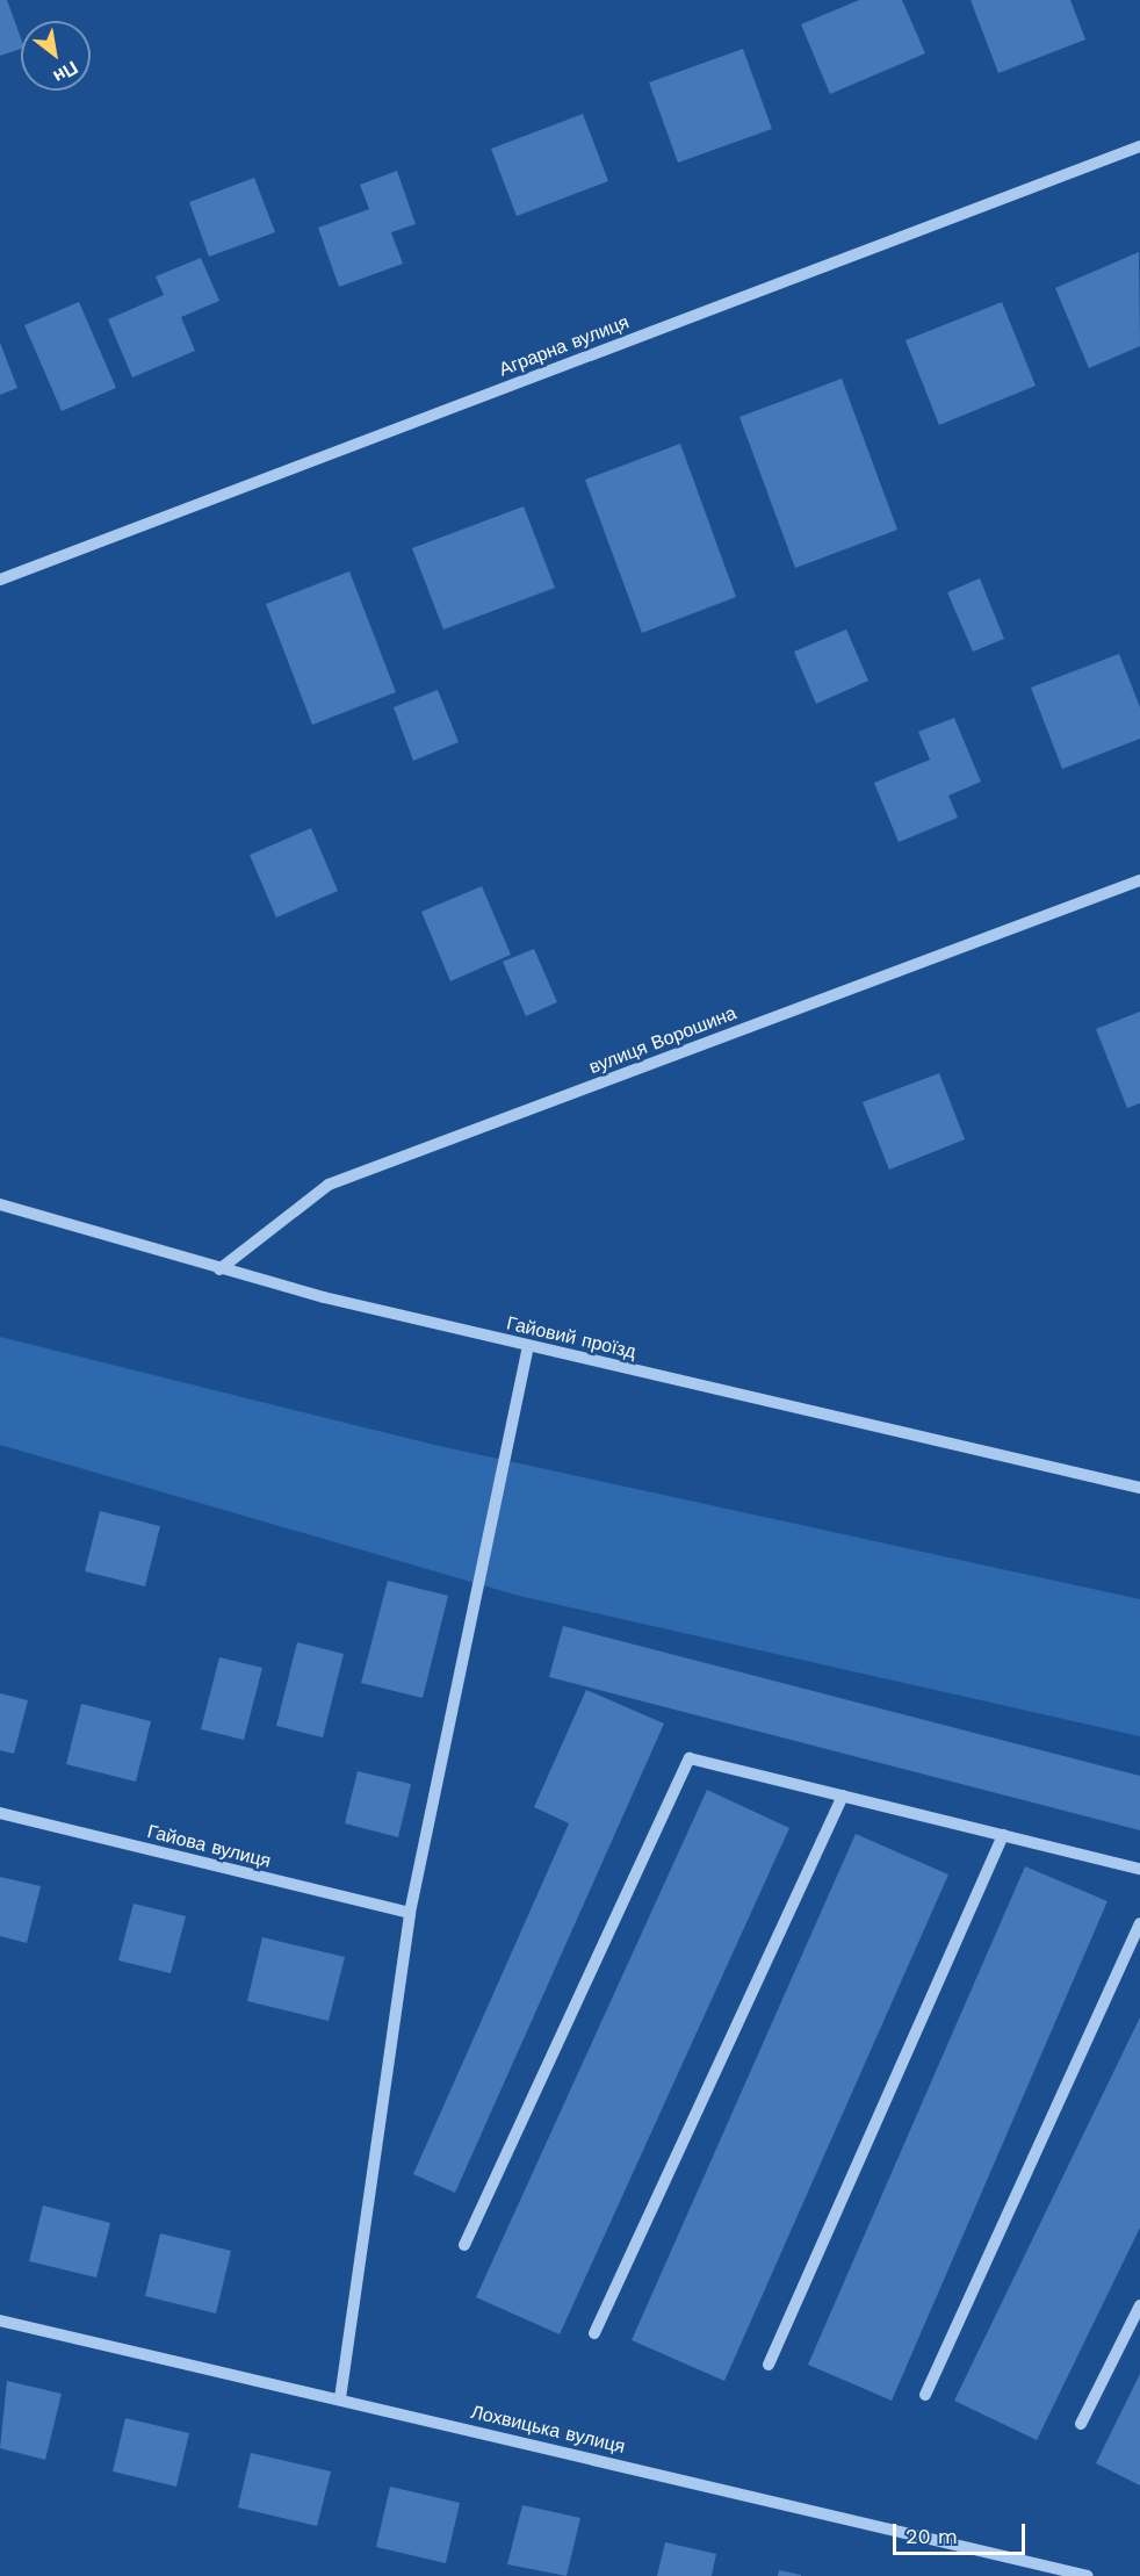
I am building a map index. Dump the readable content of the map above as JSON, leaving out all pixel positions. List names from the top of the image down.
{
  "streets": {
    "street": [
      "Аграрна вулиця",
      "вулиця Ворошина",
      "Гайовий проїзд",
      "Гайова вулиця",
      "Лохвицька вулиця"
    ]
  },
  "crossings": [
    ["вулиця Ворошина", "Гайовий проїзд"]
  ],
  "scale_bar": "20 m",
  "north": "bottom right"
}
